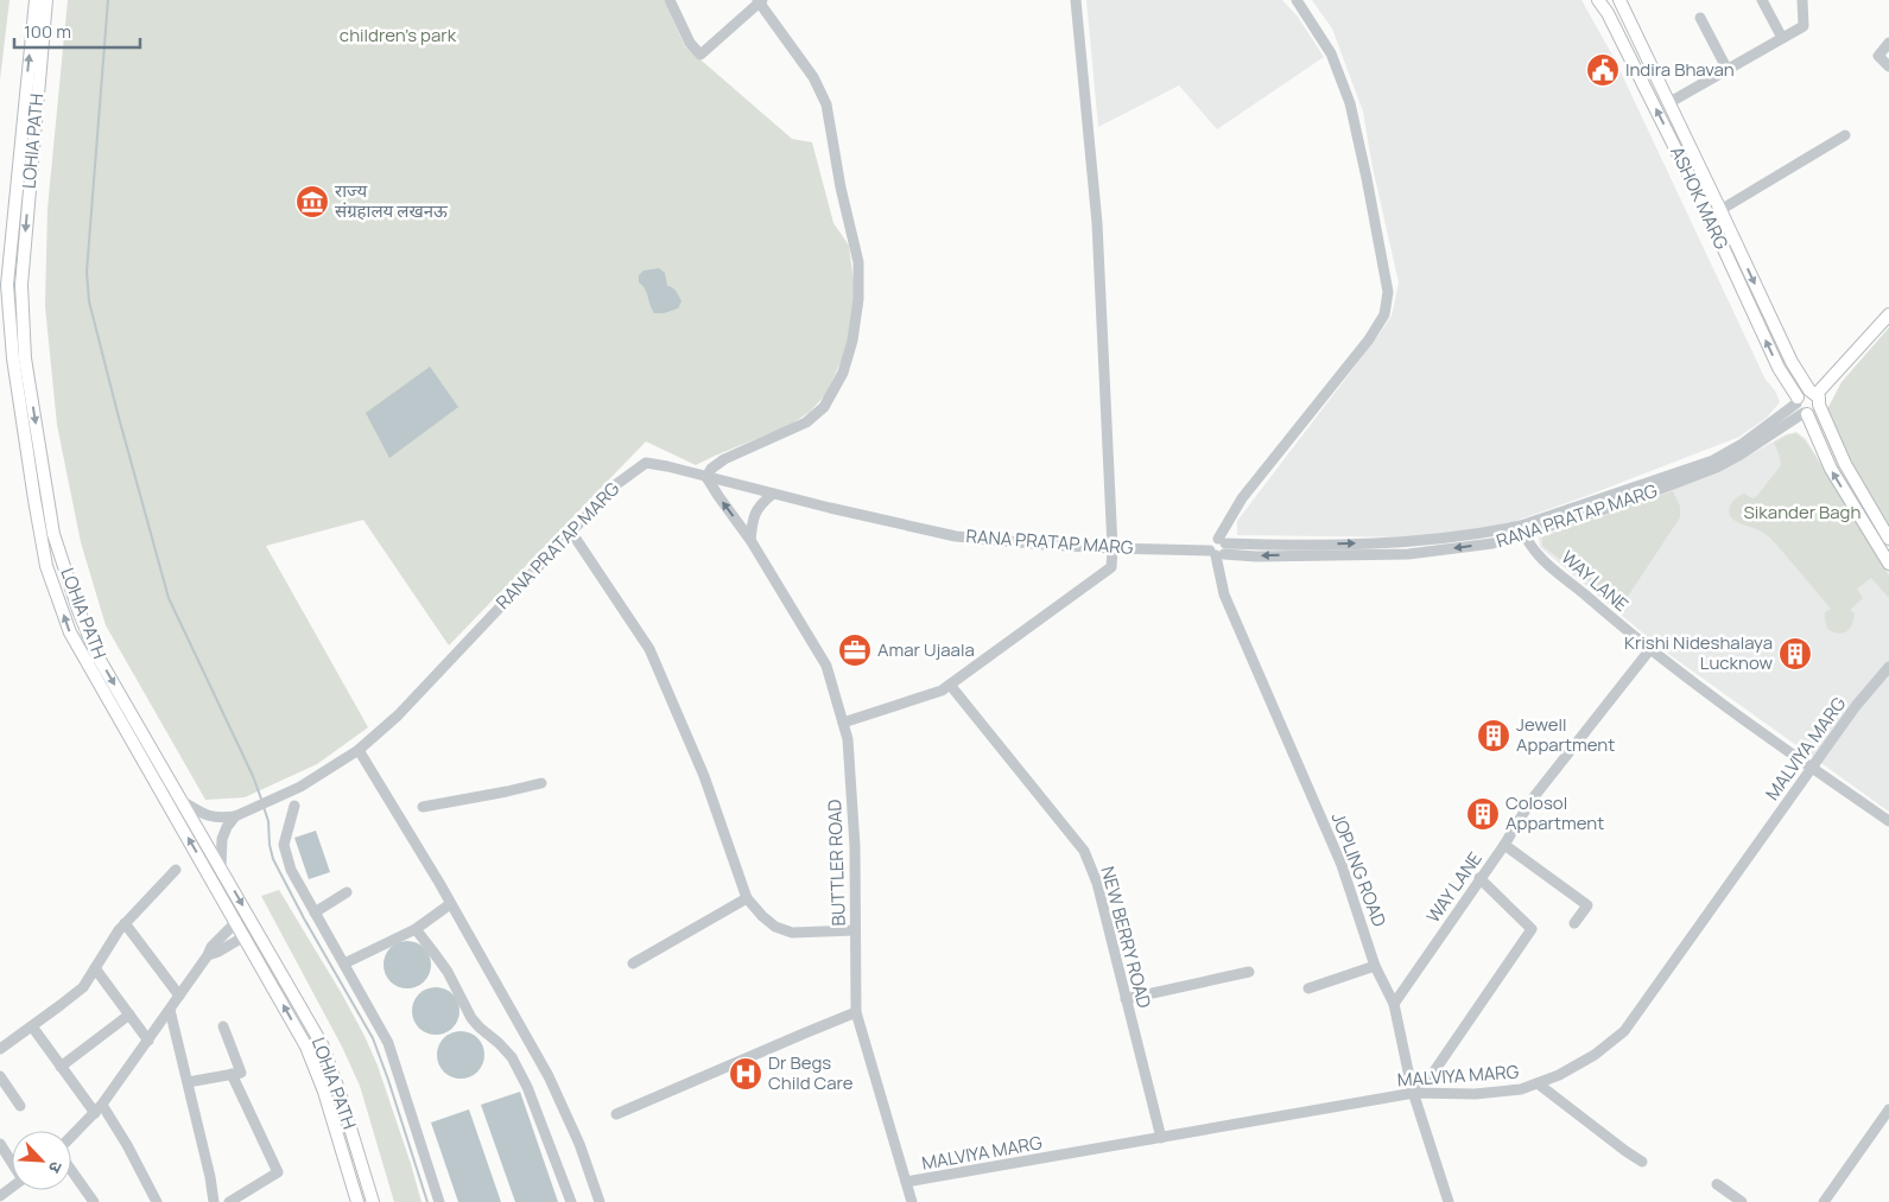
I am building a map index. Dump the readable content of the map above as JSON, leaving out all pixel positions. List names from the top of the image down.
{
  "streets": {
    "main road": ["LOHIA PATH", "ASHOK MARG"],
    "street": [
      "RANA PRATAP MARG",
      "WAY LANE",
      "MALVIYA MARG",
      "BUTTLER ROAD",
      "JOPLING ROAD",
      "NEW BERRY ROAD"
    ]
  },
  "crossings": [
    ["ASHOK MARG", "RANA PRATAP MARG"],
    ["RANA PRATAP MARG", "WAY LANE"],
    ["RANA PRATAP MARG", "BUTTLER ROAD"],
    ["RANA PRATAP MARG", "JOPLING ROAD"],
    ["WAY LANE", "MALVIYA MARG"],
    ["WAY LANE", "JOPLING ROAD"],
    ["MALVIYA MARG", "BUTTLER ROAD"],
    ["MALVIYA MARG", "JOPLING ROAD"],
    ["MALVIYA MARG", "NEW BERRY ROAD"]
  ],
  "parks": ["children's park", "Sikander Bagh"],
  "places": {
    "public building": ["Indira Bhavan"],
    "museum": ["राज्य संग्रहालय लखनऊ"],
    "office": ["Amar Ujaala"],
    "building": ["Krishi Nideshalaya Lucknow", "Jewell Appartment", "Colosol Appartment"],
    "hospital": ["Dr Begs Child Care"]
  },
  "scale_bar": "100 m",
  "north": "bottom right"
}
